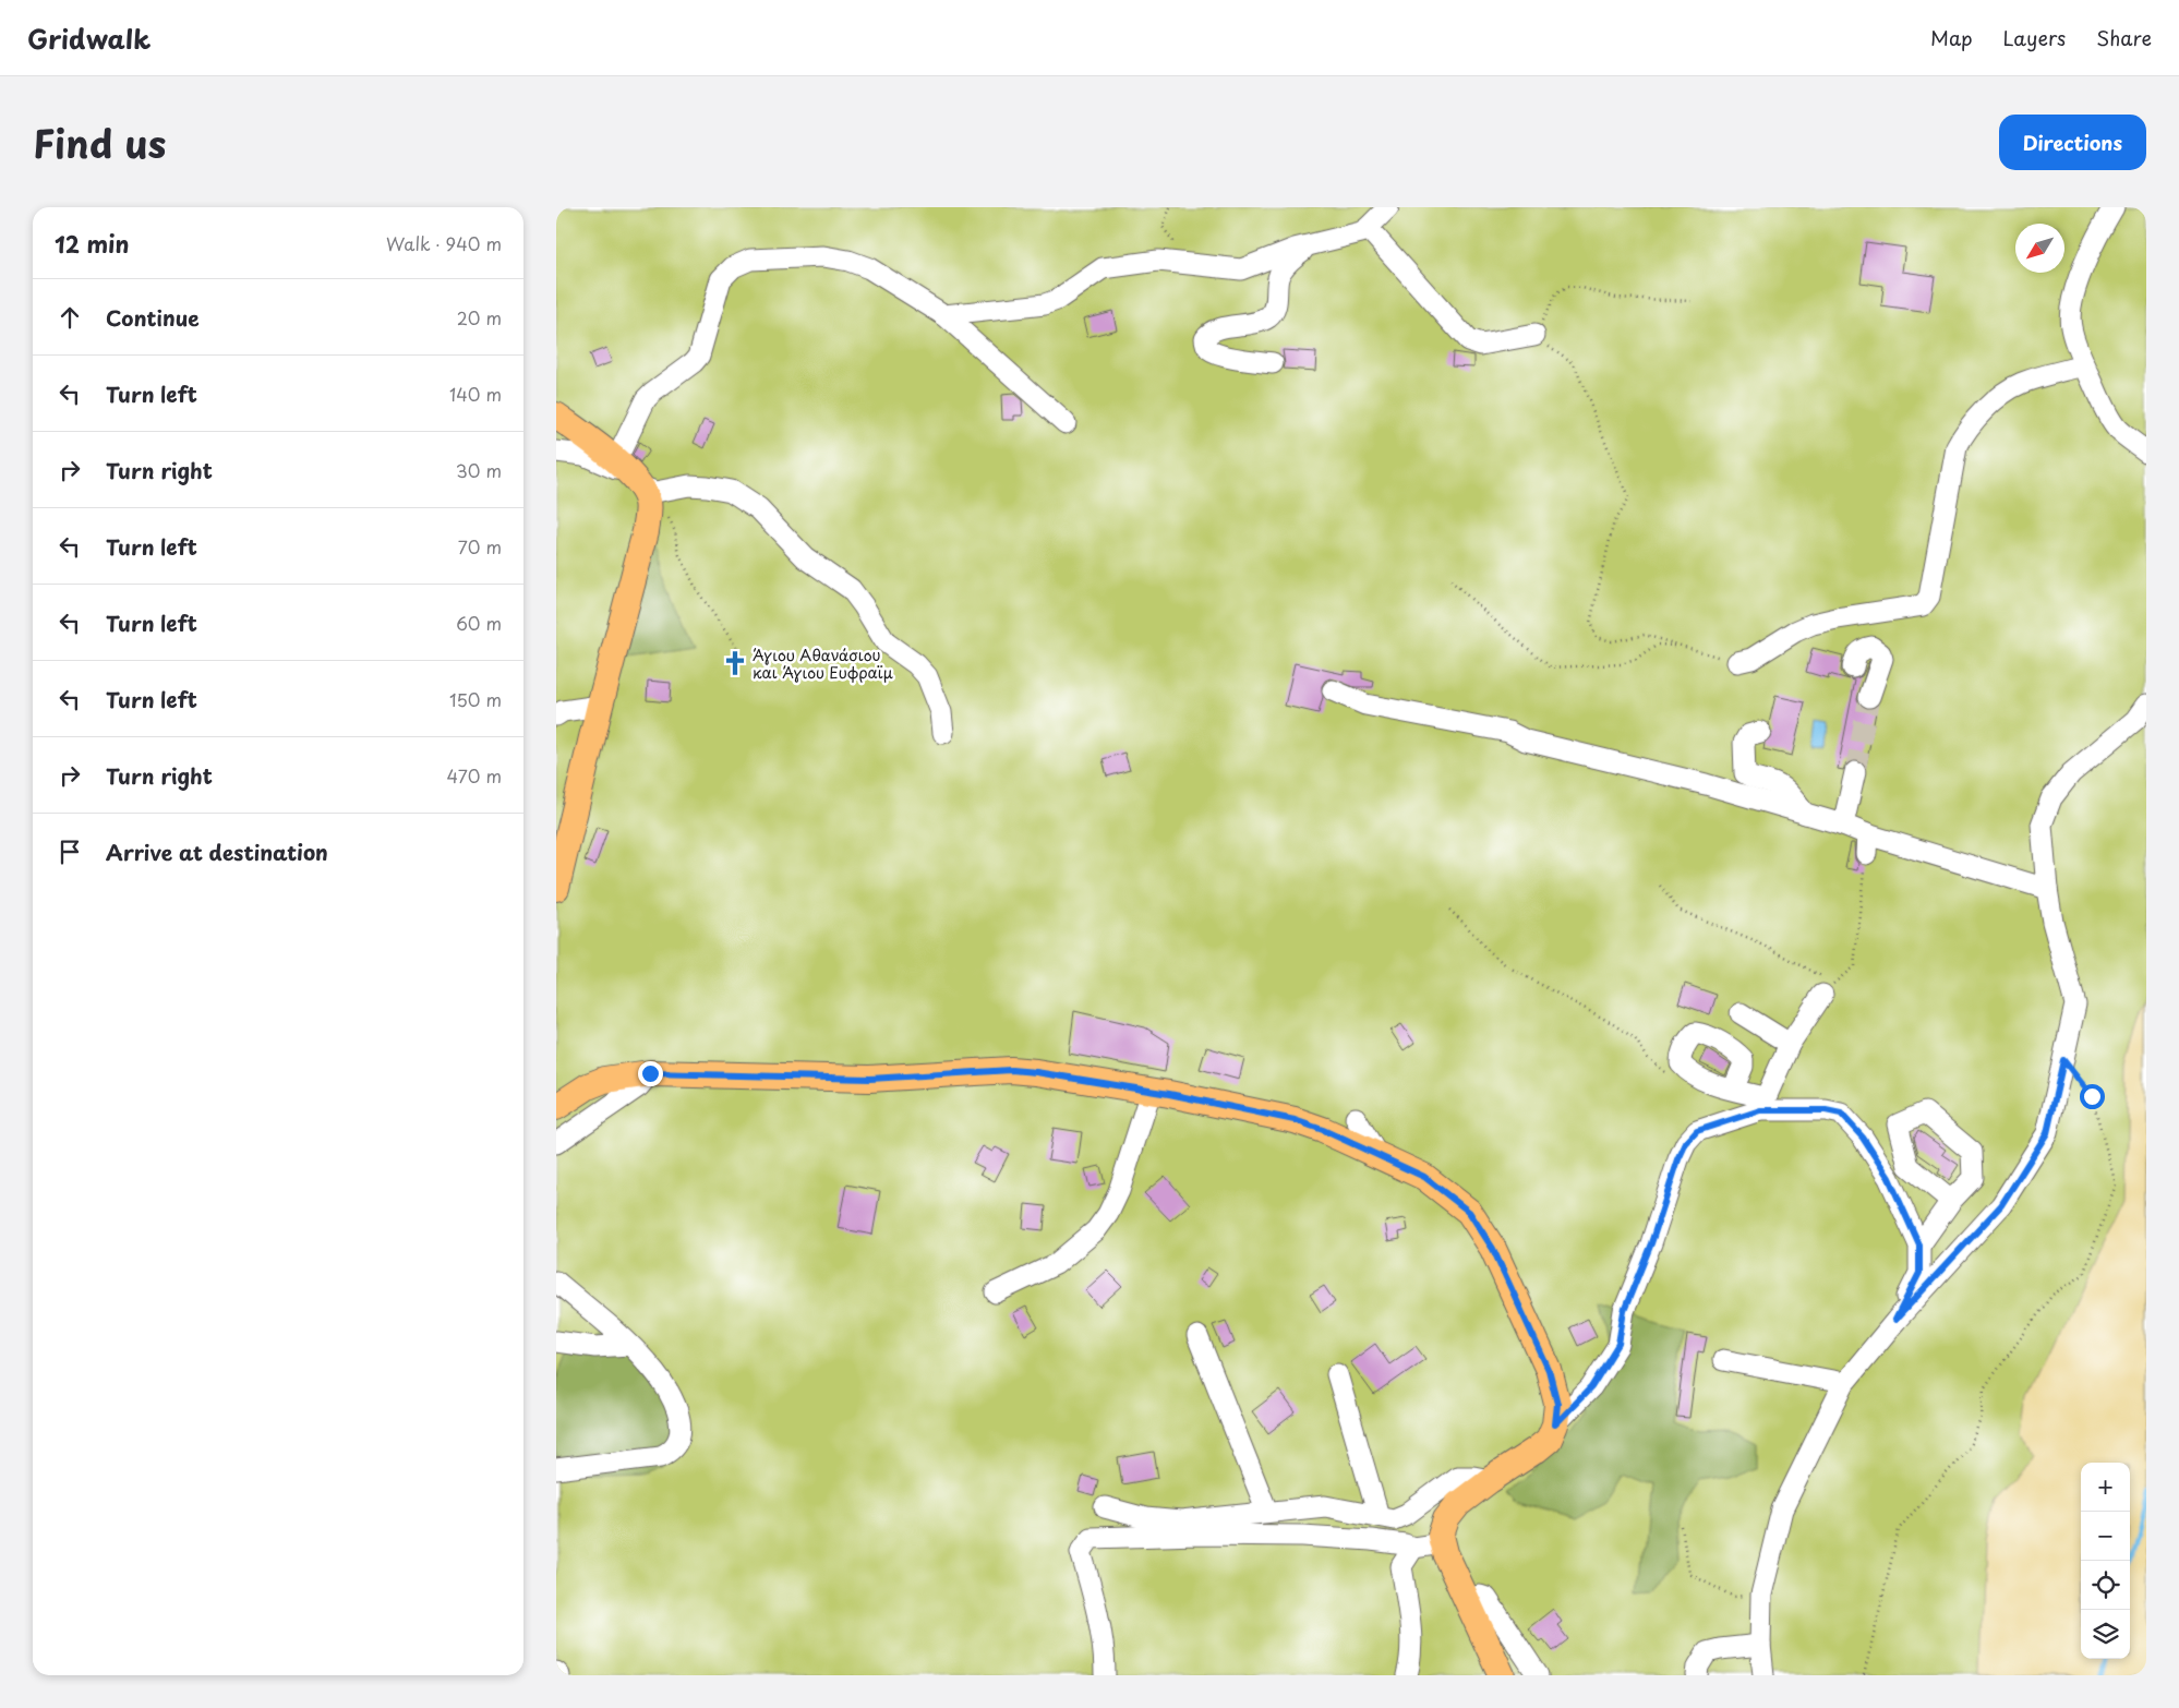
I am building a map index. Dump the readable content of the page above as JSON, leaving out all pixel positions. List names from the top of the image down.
{
  "places": {
    "church": ["Άγιου Αθανάσιου και Άγιου Ευφραϊμ"]
  },
  "north": "bottom left",
  "page": {
    "header": "Gridwalk",
    "nav": ["Map", "Layers", "Share"],
    "title": "Find us",
    "buttons": "Directions",
    "heading": ["12 min", "Walk · 940 m"],
    "list": [
      ["Continue", "20 m"],
      ["Turn left", "140 m"],
      ["Turn right", "30 m"],
      ["Turn left", "70 m"],
      ["Turn left", "60 m"],
      ["Turn left", "150 m"],
      ["Turn right", "470 m"],
      "Arrive at destination"
    ],
    "map_buttons": ["+", "−"]
  }
}
